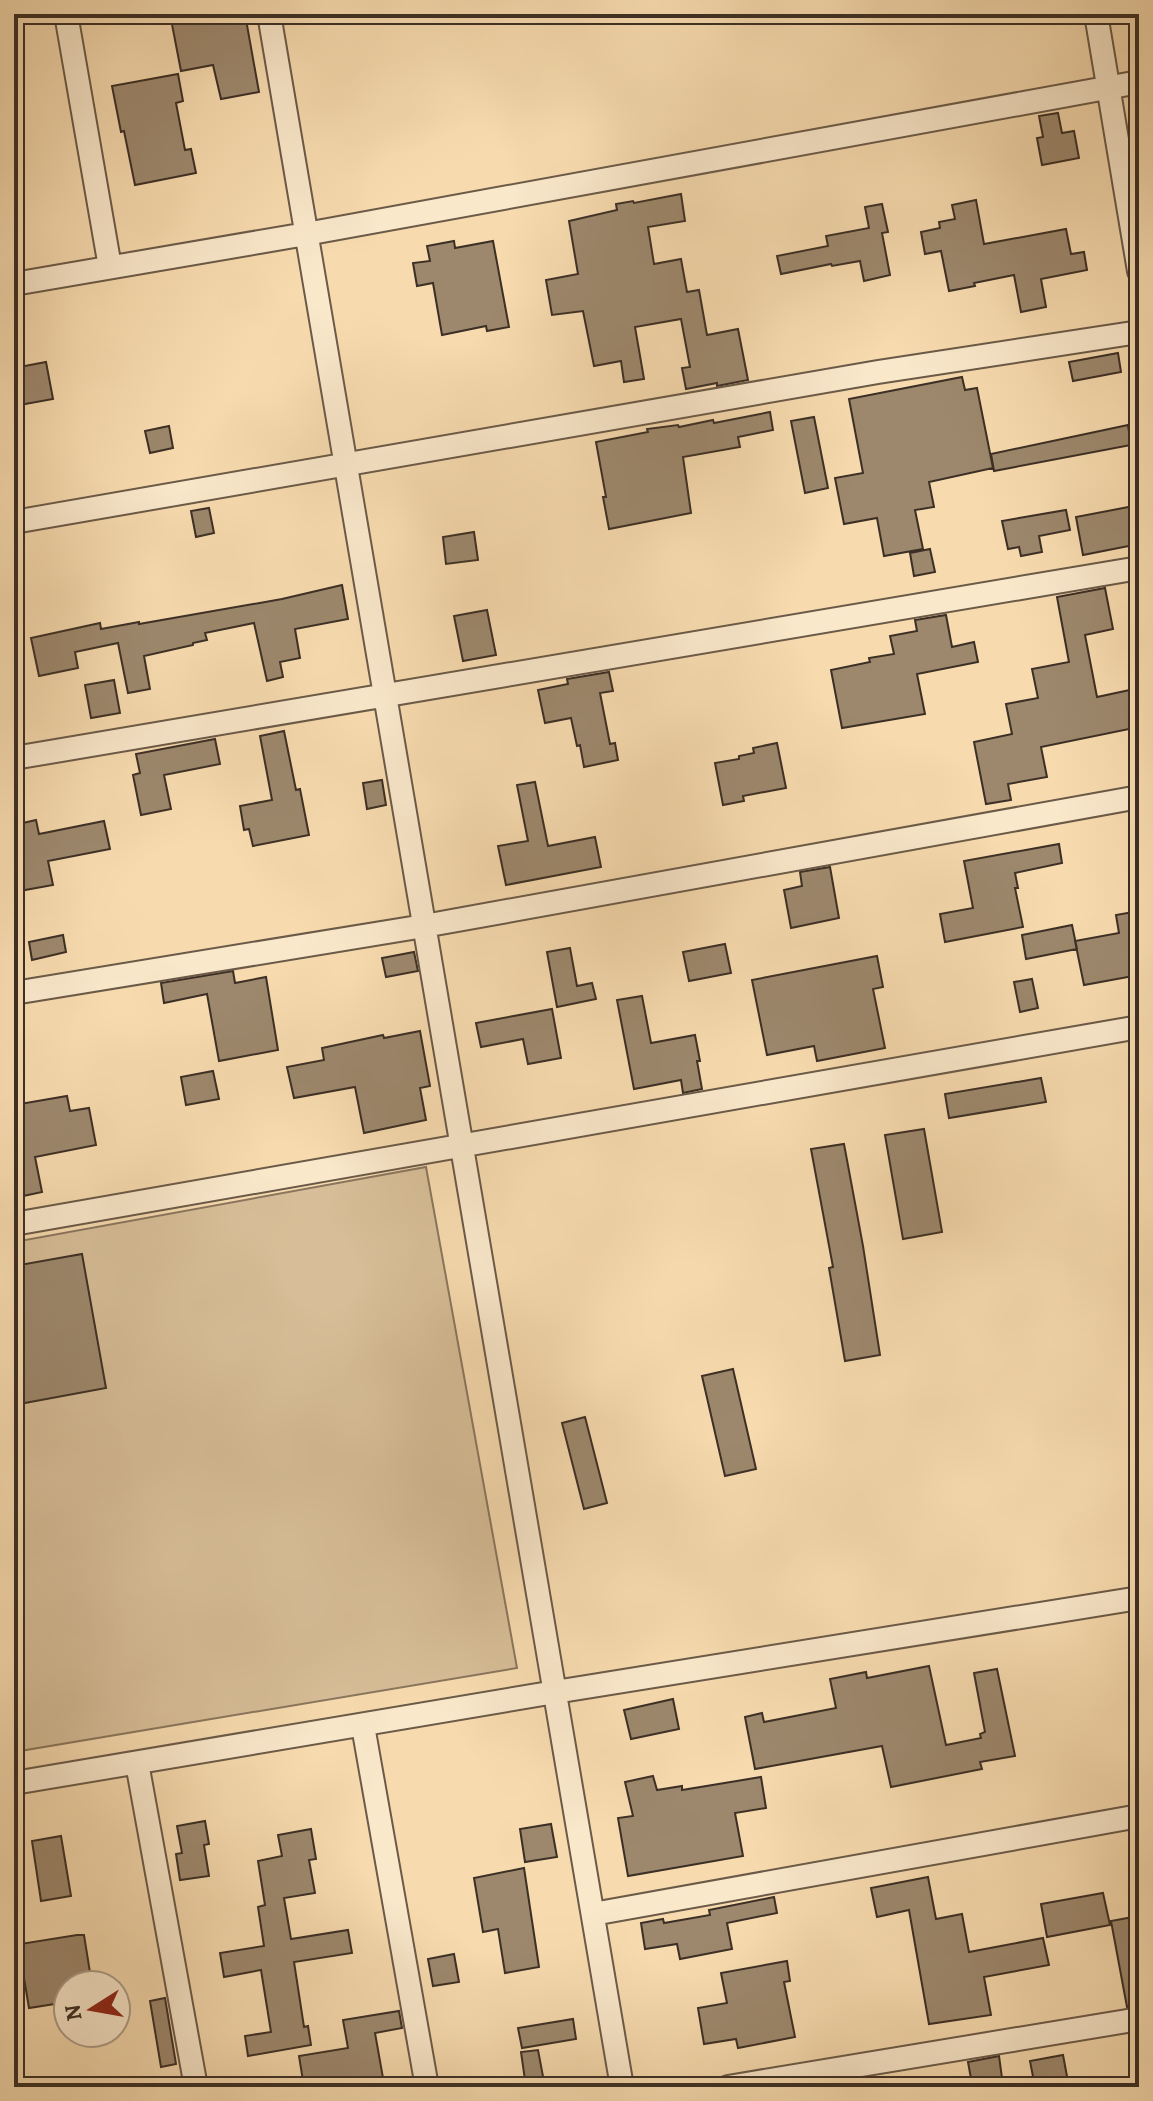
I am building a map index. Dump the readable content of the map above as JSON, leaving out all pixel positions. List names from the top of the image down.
{
  "north": "left"
}
